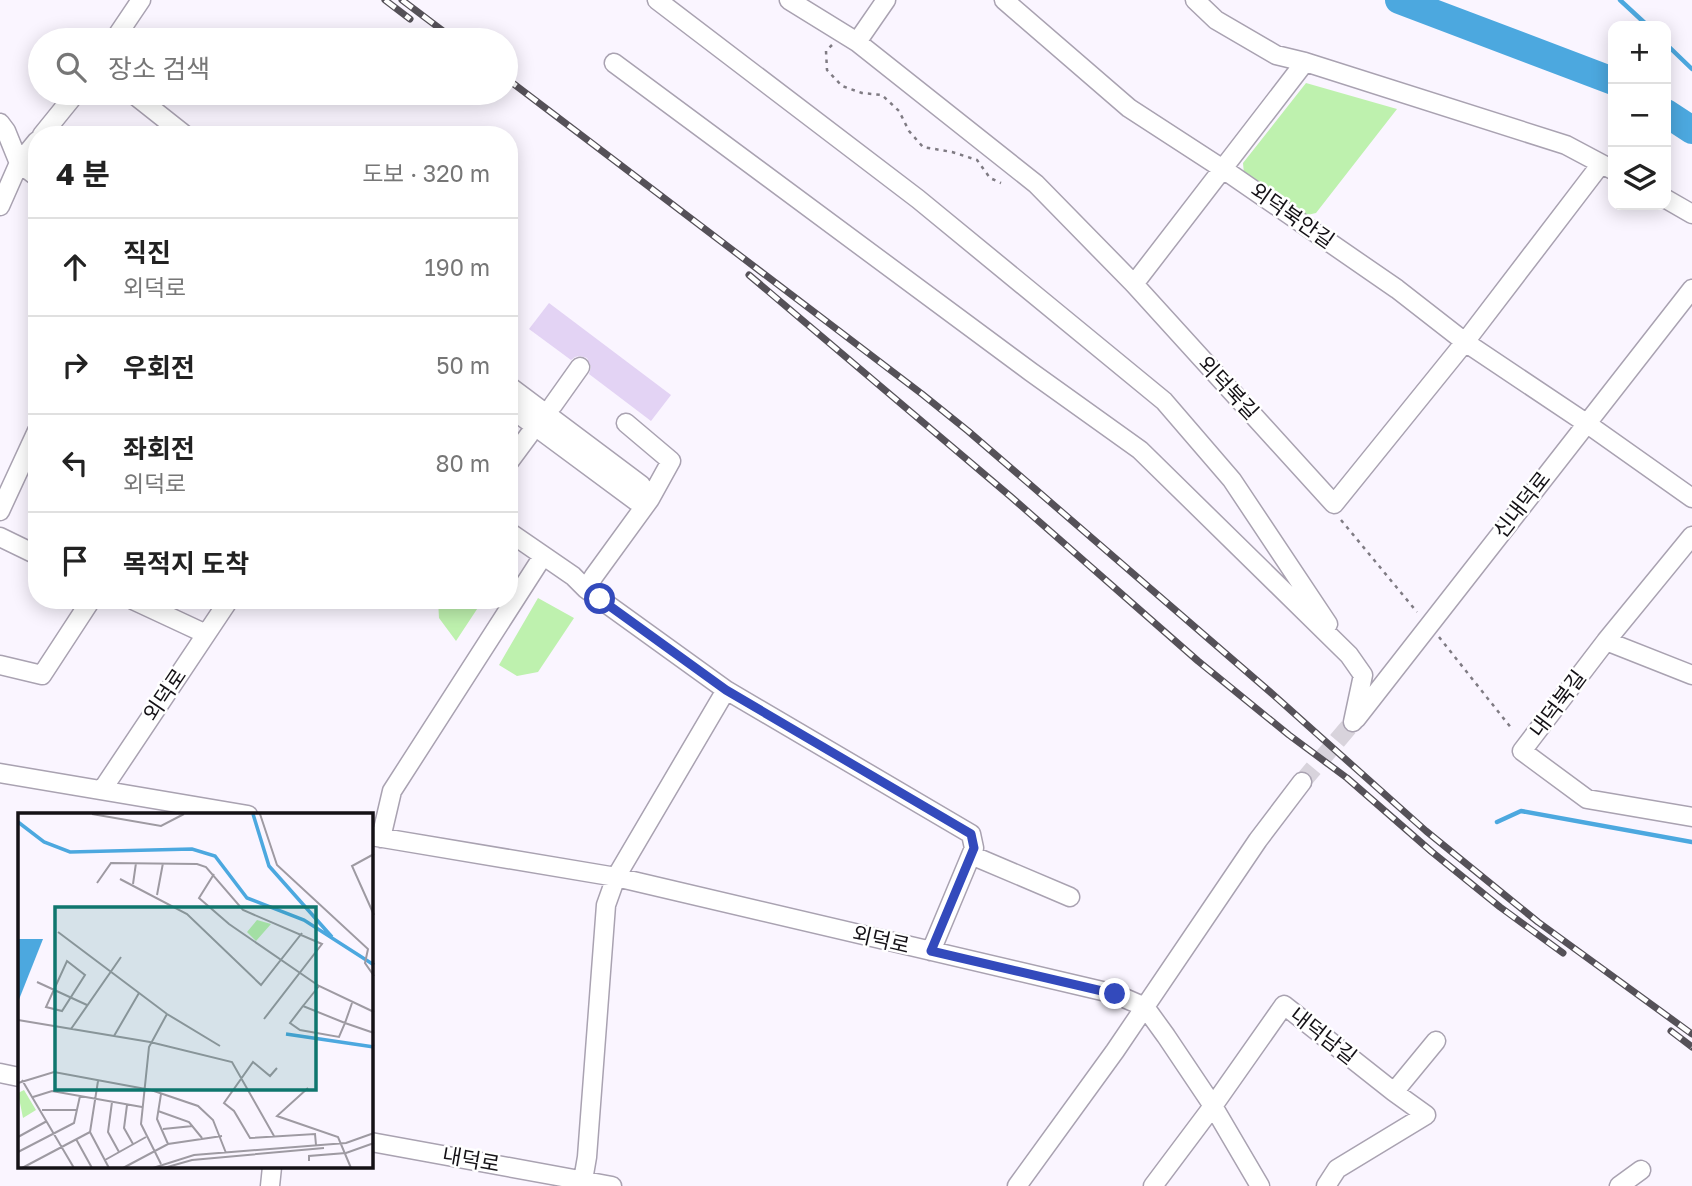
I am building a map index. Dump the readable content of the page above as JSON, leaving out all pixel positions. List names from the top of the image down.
{
  "streets": {
    "street": [
      "외덕북안길",
      "외덕북길",
      "신내덕로",
      "외덕로",
      "내덕북길",
      "내덕남길",
      "내덕로"
    ]
  },
  "crossings": [
    ["외덕북안길", "외덕북길"],
    ["외덕북안길", "신내덕로"]
  ],
  "page": {
    "map_buttons": ["+", "−"],
    "search": "장소 검색",
    "heading": ["4 분", "도보 · 320 m"],
    "list": [
      ["직진", "외덕로", "190 m"],
      ["우회전", "50 m"],
      ["좌회전", "외덕로", "80 m"],
      "목적지 도착"
    ]
  }
}
